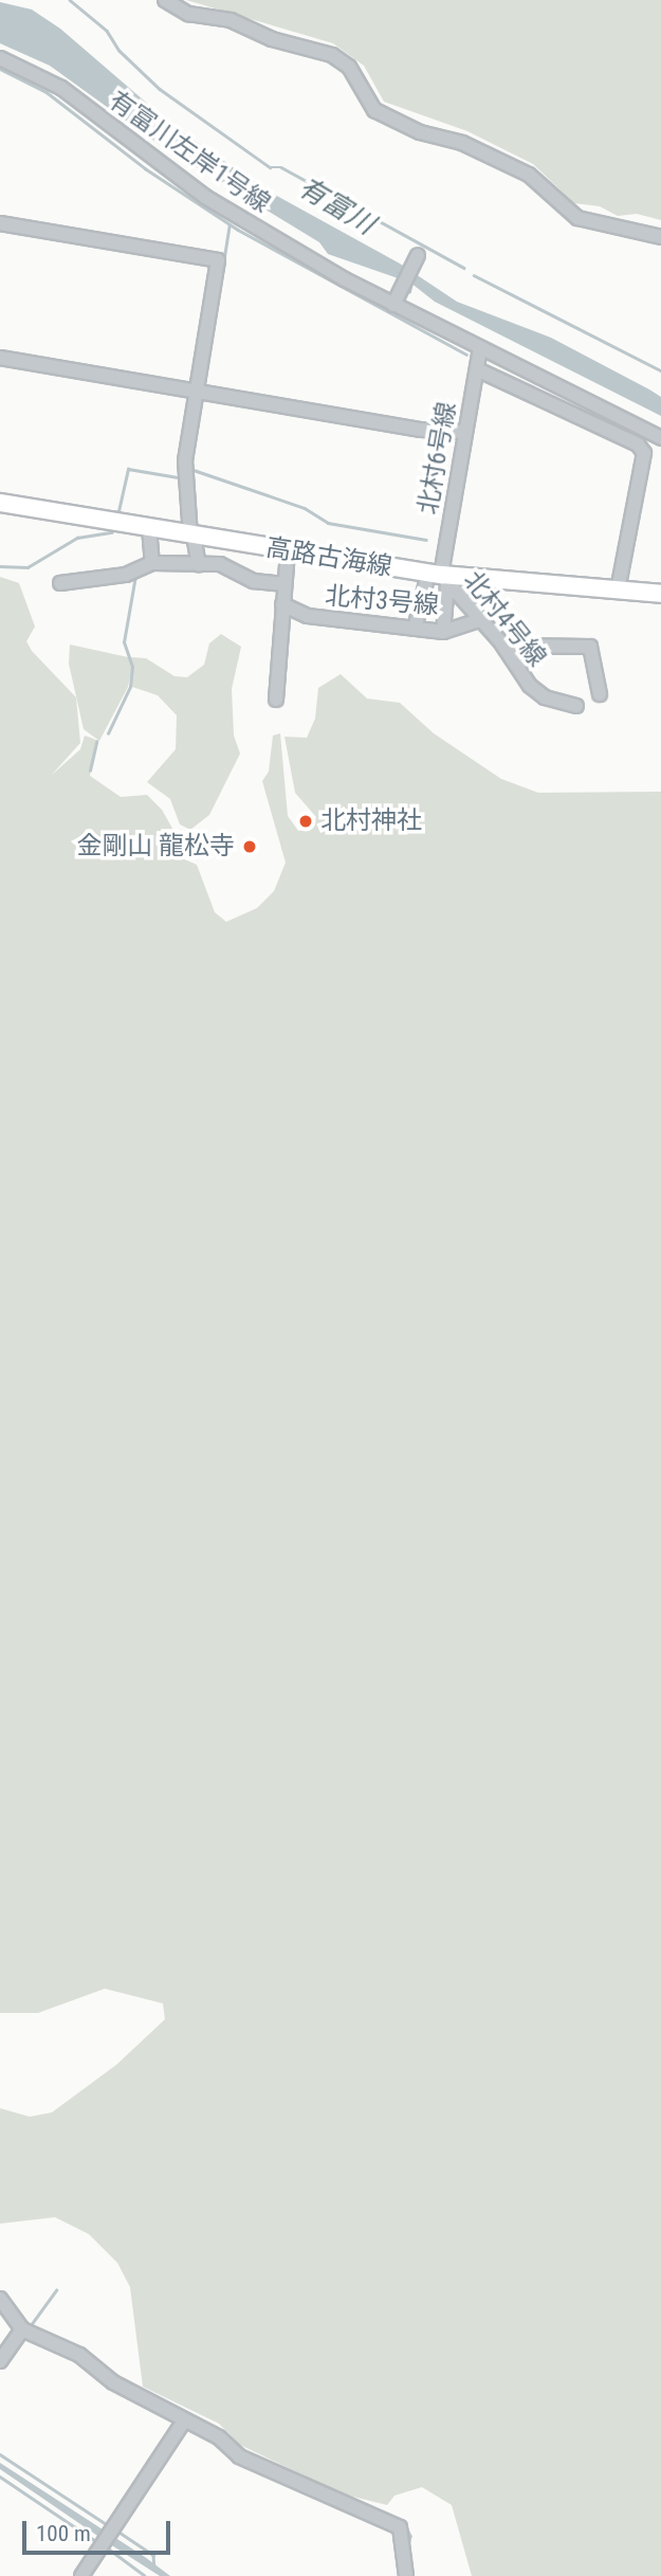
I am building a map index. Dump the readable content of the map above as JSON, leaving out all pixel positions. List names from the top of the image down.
{
  "streets": {
    "main road": ["高路古海線"],
    "street": [
      "有富川左岸1号線",
      "北村6号線",
      "北村3号線",
      "北村4号線"
    ]
  },
  "crossings": [
    ["有富川左岸1号線", "北村6号線"],
    ["北村6号線", "高路古海線"],
    ["北村6号線", "北村4号線"],
    ["高路古海線", "北村4号線"],
    ["北村3号線", "北村4号線"]
  ],
  "water": ["有富川"],
  "places": ["北村神社", "金剛山 龍松寺"],
  "scale_bar": "100 m"
}
